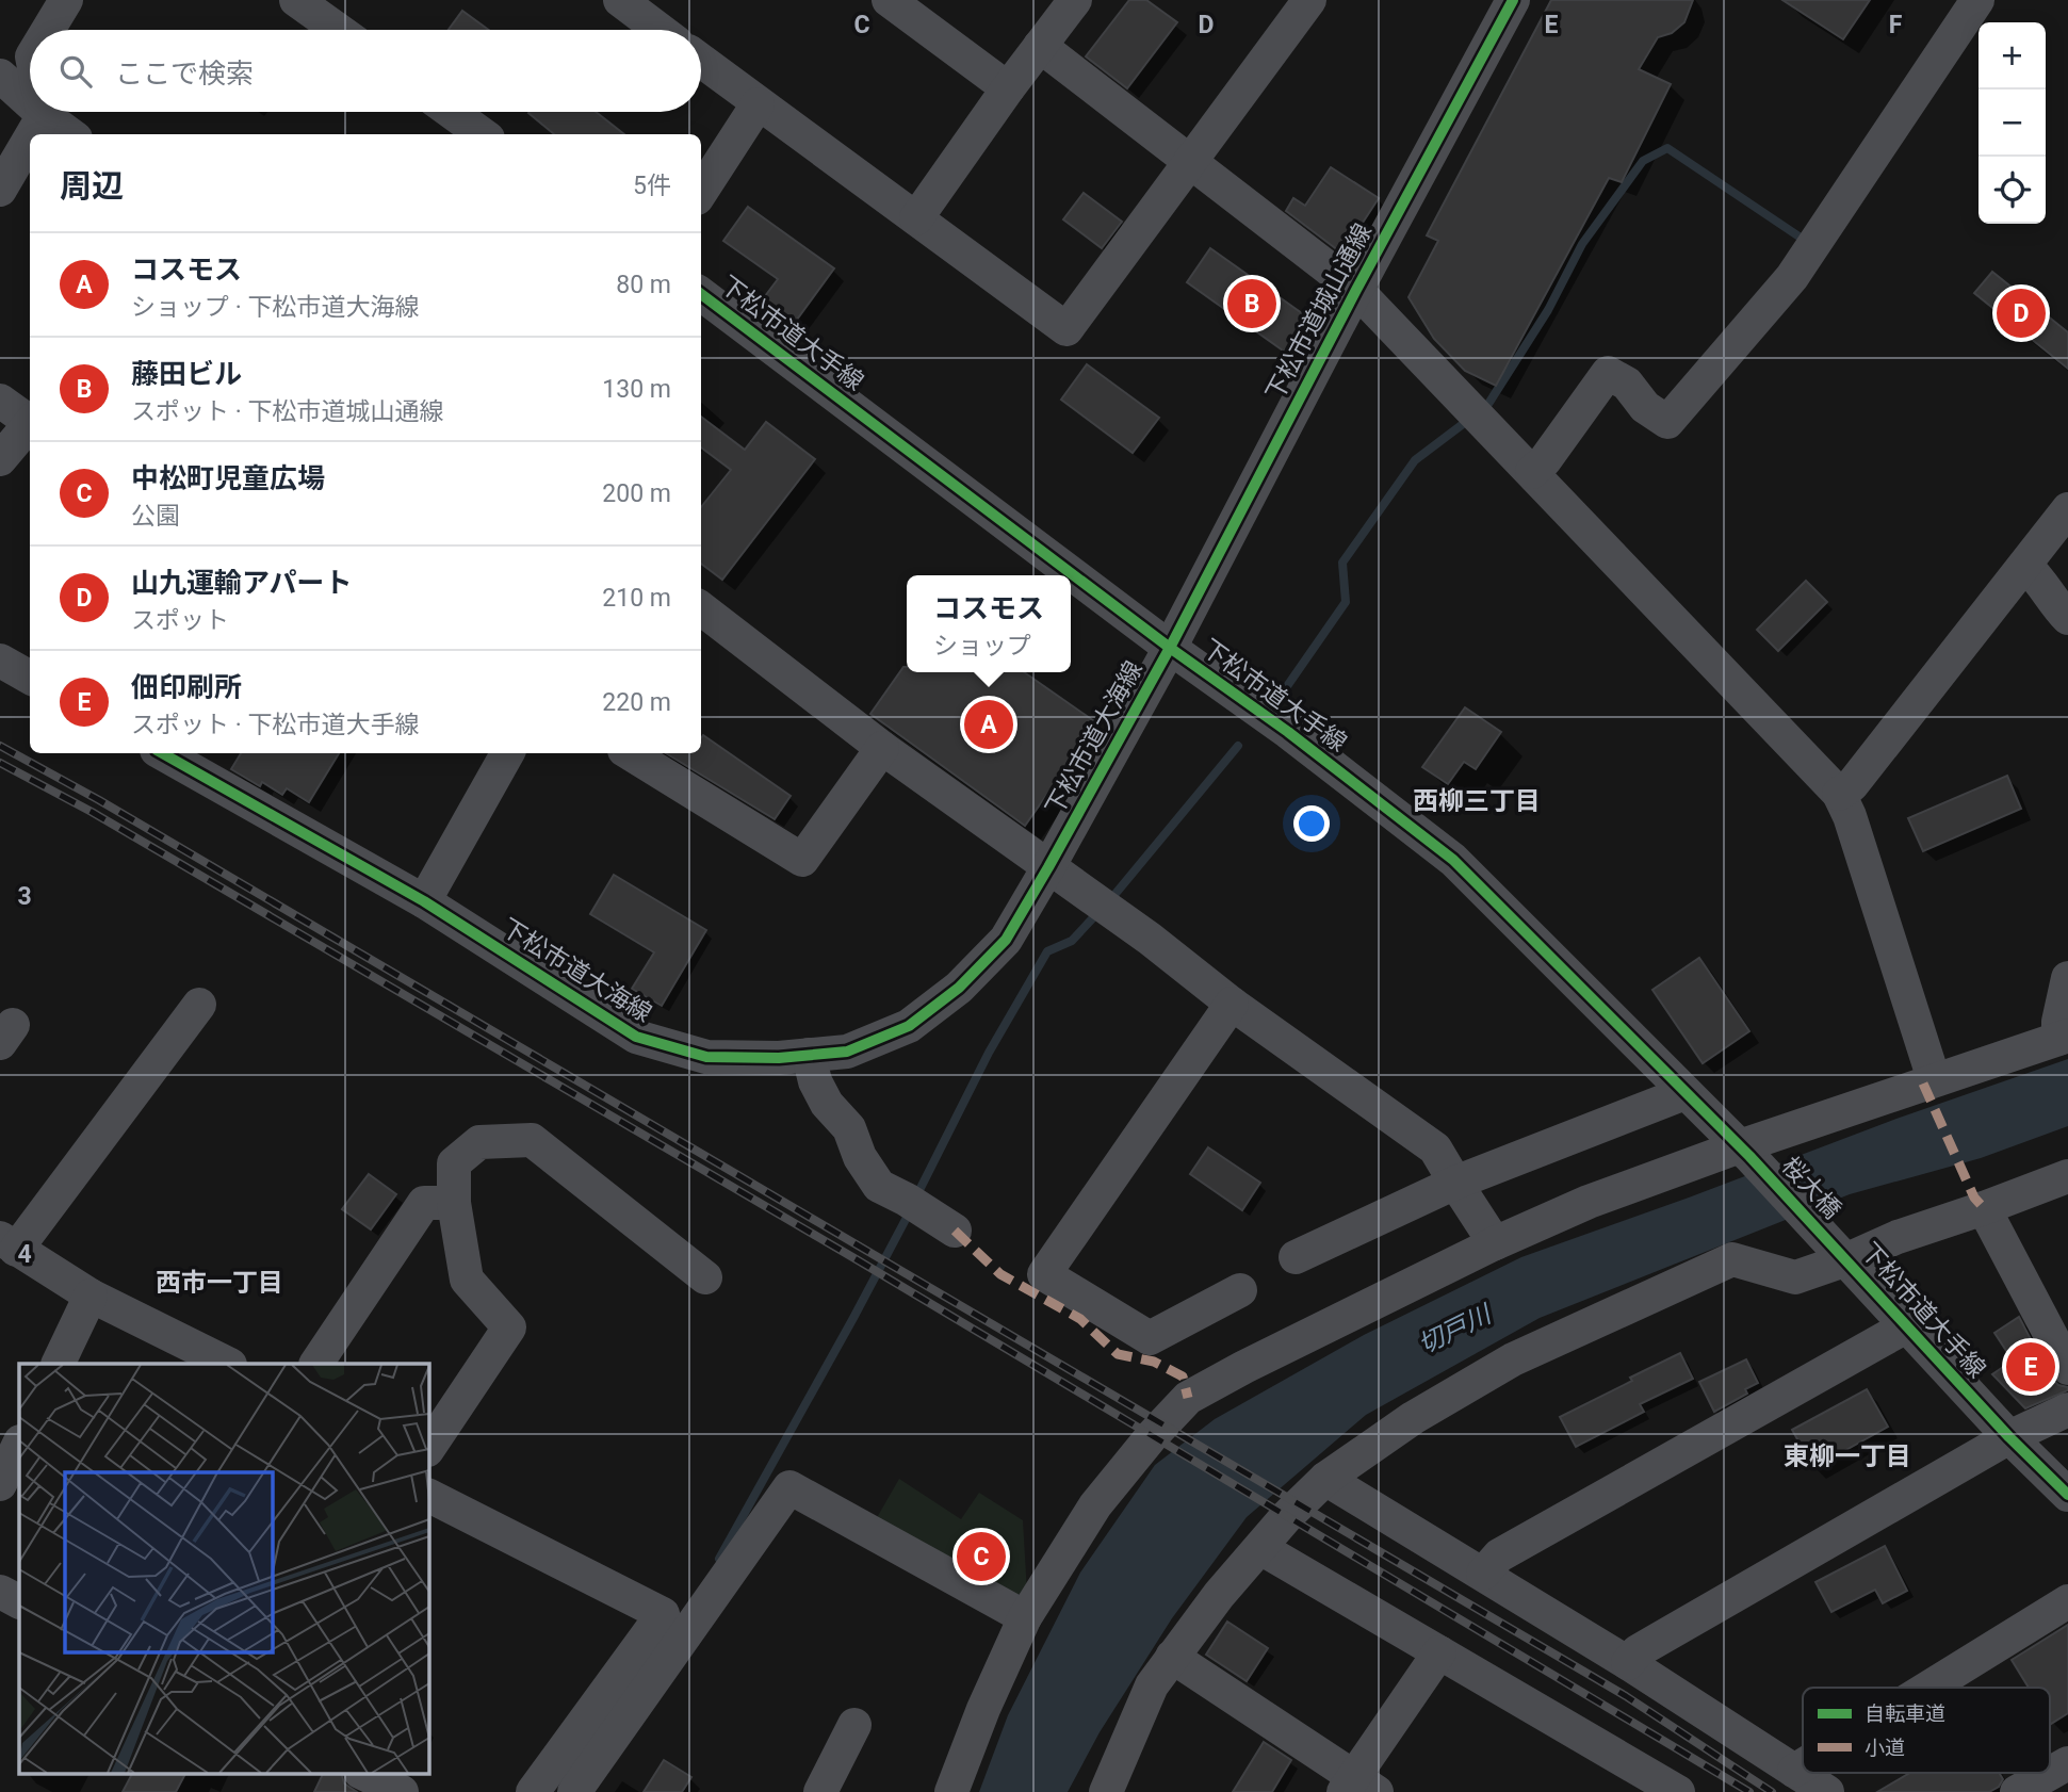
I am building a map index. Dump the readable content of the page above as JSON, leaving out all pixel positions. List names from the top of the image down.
{
  "streets": {
    "street": [
      "下松市道城山通線",
      "下松市道大手線",
      "下松市道大海線",
      "桜大橋"
    ]
  },
  "crossings": [
    ["下松市道城山通線", "下松市道大手線"],
    ["下松市道城山通線", "下松市道大海線"],
    ["下松市道大手線", "下松市道大海線"],
    ["下松市道大手線", "桜大橋"]
  ],
  "districts": ["西柳三丁目", "西市一丁目", "東柳一丁目"],
  "water": ["切戸川"],
  "legend": ["自転車道", "小道"],
  "page": {
    "map_buttons": ["+", "−"],
    "search": "ここで検索",
    "heading": ["周辺", "5件"],
    "list": [
      {
        "mark": "A",
        "name": "コスモス",
        "note": "ショップ · 下松市道大海線",
        "value": "80 m"
      },
      {
        "mark": "B",
        "name": "藤田ビル",
        "note": "スポット · 下松市道城山通線",
        "value": "130 m"
      },
      {
        "mark": "C",
        "name": "中松町児童広場",
        "note": "公園",
        "value": "200 m"
      },
      {
        "mark": "D",
        "name": "山九運輸アパート",
        "note": "スポット",
        "value": "210 m"
      },
      {
        "mark": "E",
        "name": "佃印刷所",
        "note": "スポット · 下松市道大手線",
        "value": "220 m"
      }
    ],
    "pins": [
      "B",
      "D",
      "A",
      "E",
      "C"
    ],
    "popup": ["コスモス", "ショップ"]
  },
  "grid": {
    "columns": [
      "C",
      "D",
      "E",
      "F"
    ],
    "rows": ["3", "4"]
  }
}
